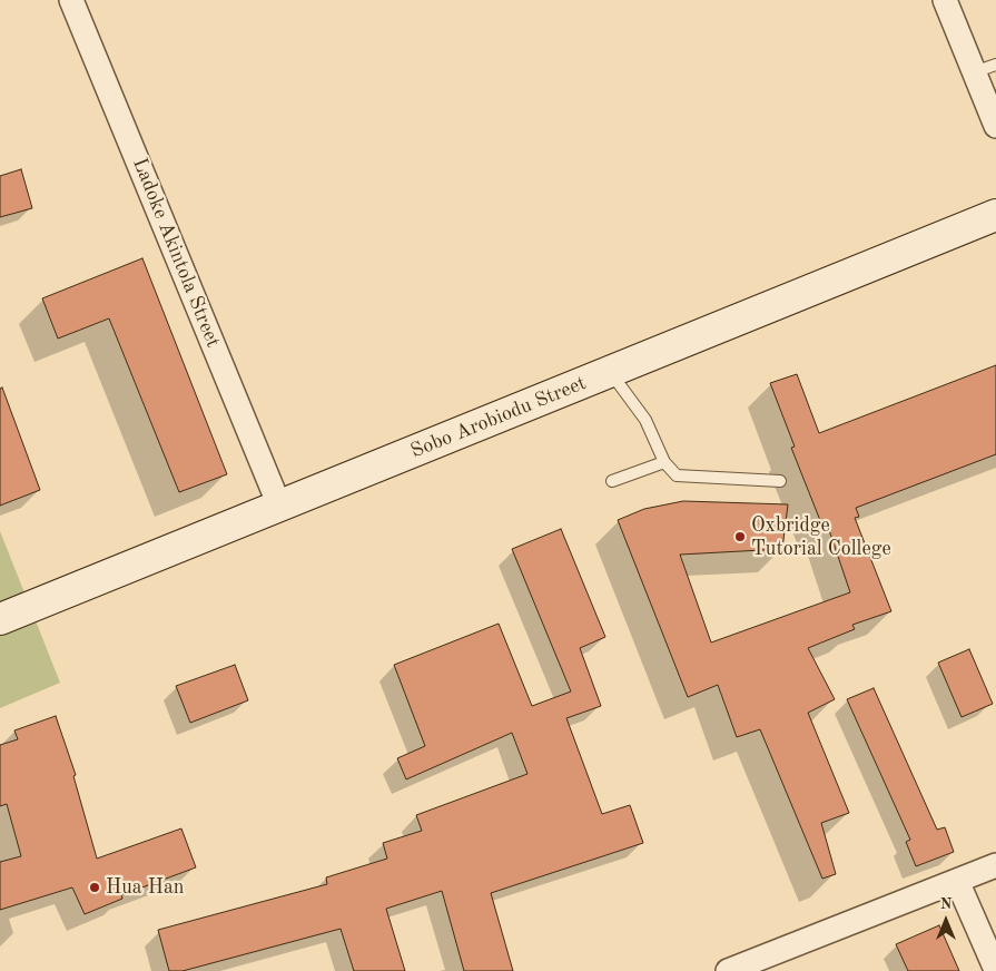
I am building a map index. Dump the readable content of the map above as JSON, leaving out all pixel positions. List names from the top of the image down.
{
  "streets": {
    "street": ["Ladoke Akintola Street", "Sobo Arobiodu Street"]
  },
  "crossings": [
    ["Ladoke Akintola Street", "Sobo Arobiodu Street"]
  ],
  "places": ["Oxbridge Tutorial College", "Hua Han"],
  "north": "top"
}
